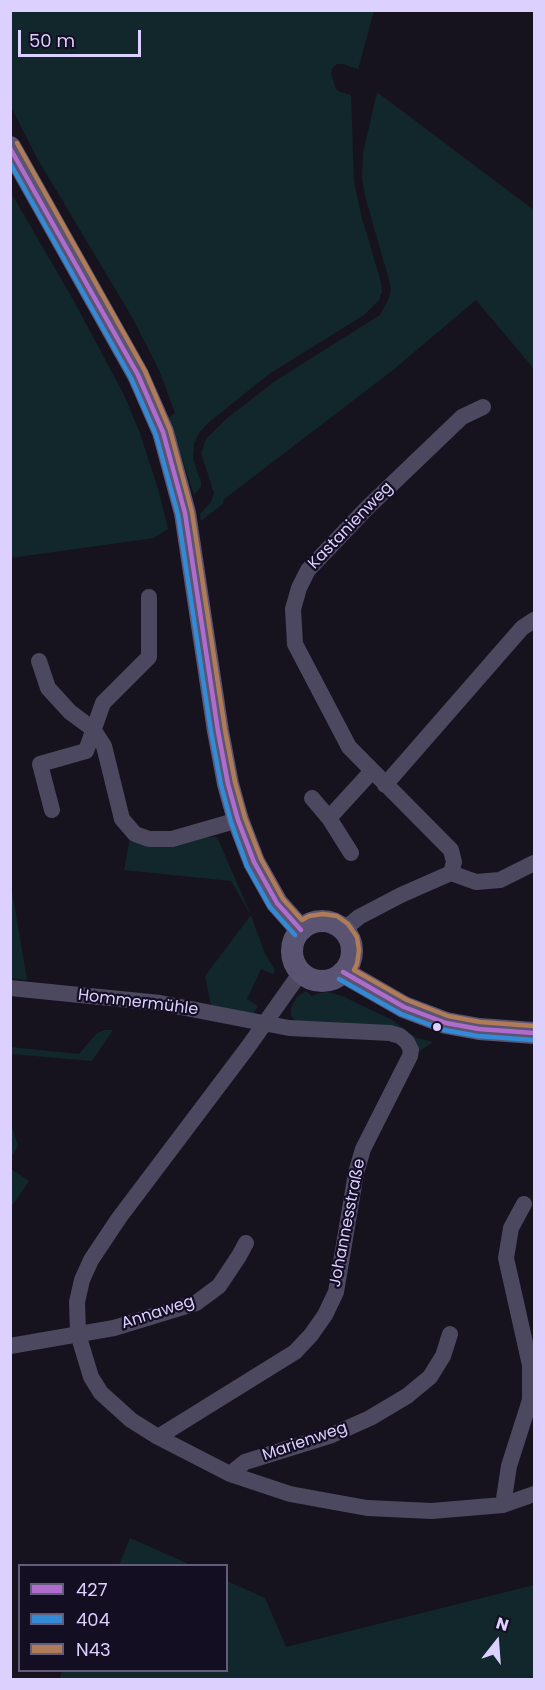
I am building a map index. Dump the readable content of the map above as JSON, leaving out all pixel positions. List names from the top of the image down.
{
  "streets": {
    "street": [
      "Kastanienweg",
      "Hommermühle",
      "Johannesstraße",
      "Annaweg",
      "Marienweg"
    ]
  },
  "crossings": [
    ["Hommermühle", "Johannesstraße"]
  ],
  "lines": ["transit line N43", "transit line 427", "transit line 404"],
  "legend": ["427", "404", "N43"],
  "scale_bar": "50 m",
  "north": "top"
}
